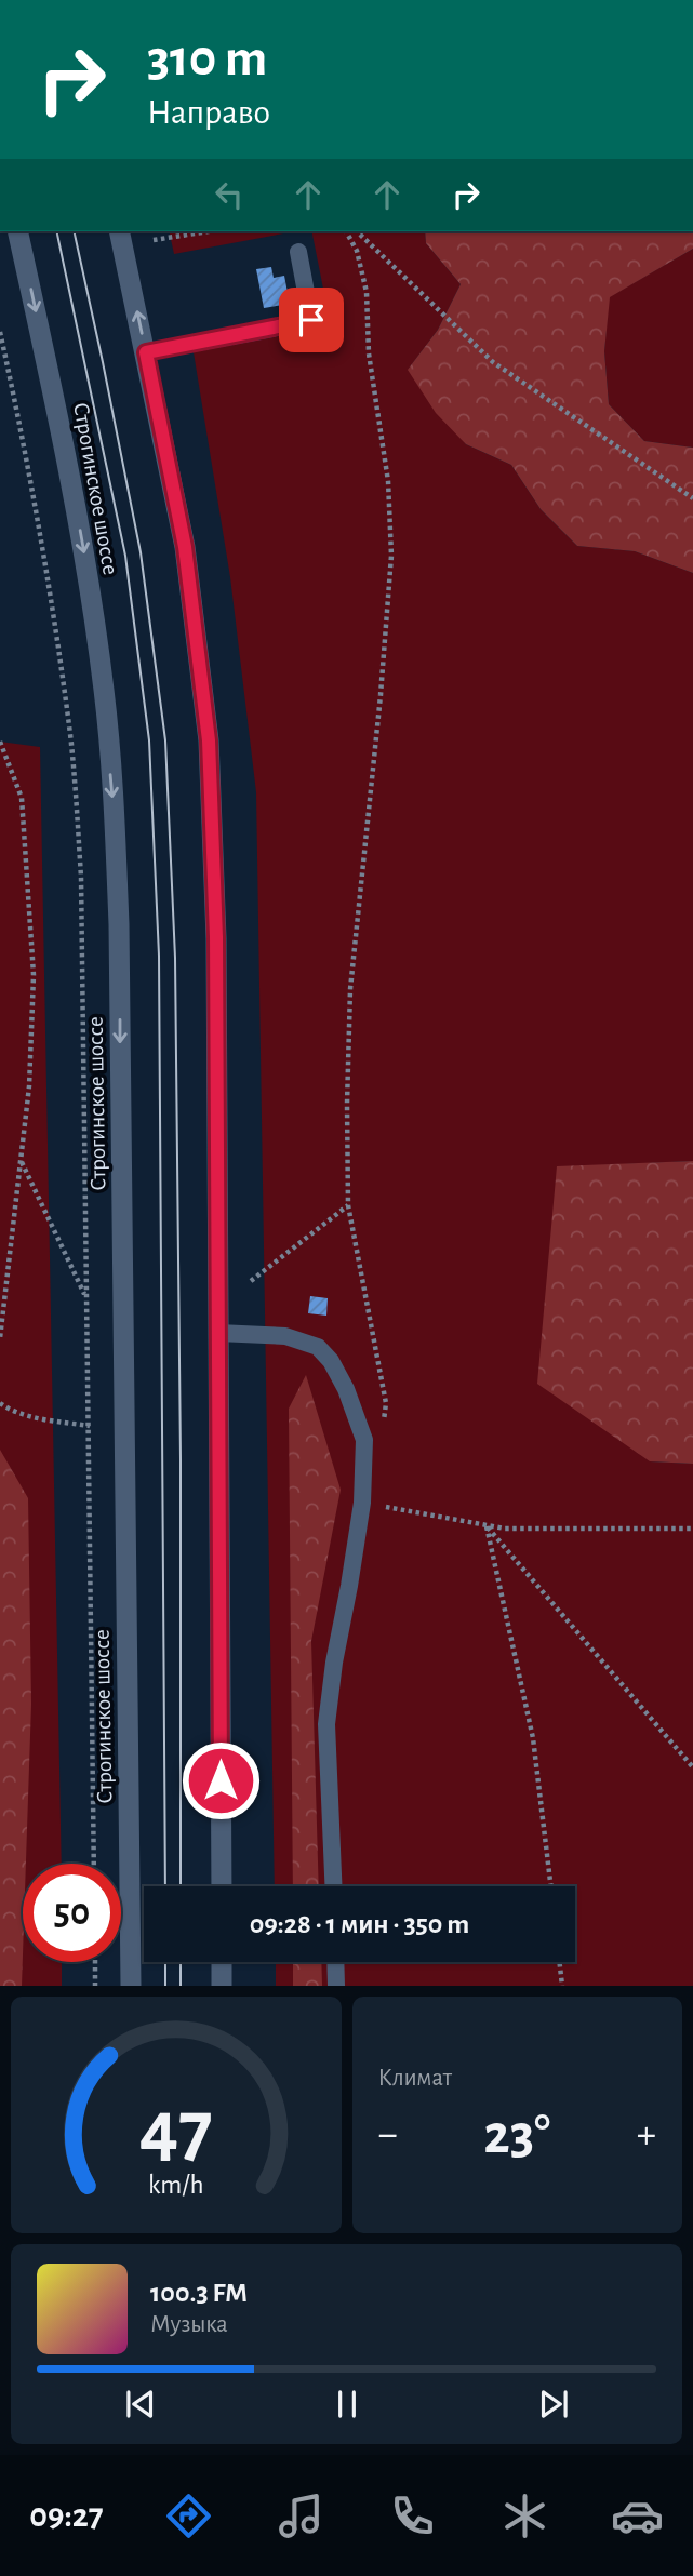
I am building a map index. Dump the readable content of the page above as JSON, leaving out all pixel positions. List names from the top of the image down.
{
  "streets": {
    "main road": ["Строгинское шоссе"]
  },
  "page": {
    "turn": ["310 m", "Направо"],
    "limit": "50",
    "trip": "09:28 · 1 мин · 350 m",
    "tile": "Климат",
    "heat": ["−", "23°", "+"],
    "song": ["100.3 FM", "Музыка"],
    "tabs": "09:27",
    "gauge": ["47", "km/h"]
  }
}
